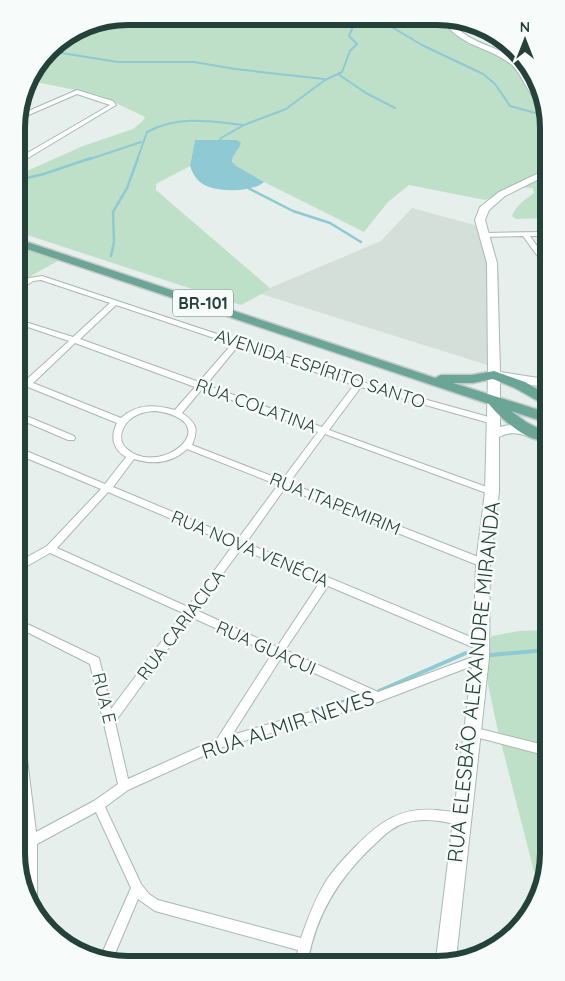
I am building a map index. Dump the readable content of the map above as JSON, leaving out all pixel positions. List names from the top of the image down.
{
  "streets": {
    "main road": ["BR-101"],
    "street": [
      "AVENIDA ESPÍRITO SANTO",
      "RUA COLATINA",
      "RUA ITAPEMIRIM",
      "RUA NOVA VENÉCIA",
      "RUA CARIACICA",
      "RUA GUAÇUI",
      "RUA ELESBÃO ALEXANDRE MIRANDA",
      "RUA E",
      "RUA ALMIR NEVES"
    ]
  },
  "crossings": [
    ["BR-101", "RUA ELESBÃO ALEXANDRE MIRANDA"],
    ["AVENIDA ESPÍRITO SANTO", "RUA CARIACICA"],
    ["AVENIDA ESPÍRITO SANTO", "RUA ELESBÃO ALEXANDRE MIRANDA"],
    ["RUA COLATINA", "RUA CARIACICA"],
    ["RUA COLATINA", "RUA ELESBÃO ALEXANDRE MIRANDA"],
    ["RUA ITAPEMIRIM", "RUA CARIACICA"],
    ["RUA ITAPEMIRIM", "RUA ELESBÃO ALEXANDRE MIRANDA"],
    ["RUA NOVA VENÉCIA", "RUA CARIACICA"],
    ["RUA NOVA VENÉCIA", "RUA ELESBÃO ALEXANDRE MIRANDA"],
    ["RUA NOVA VENÉCIA", "RUA ALMIR NEVES"],
    ["RUA CARIACICA", "RUA GUAÇUI"],
    ["RUA CARIACICA", "RUA E"],
    ["RUA GUAÇUI", "RUA ALMIR NEVES"],
    ["RUA ELESBÃO ALEXANDRE MIRANDA", "RUA ALMIR NEVES"],
    ["RUA E", "RUA ALMIR NEVES"]
  ],
  "north": "top"
}
